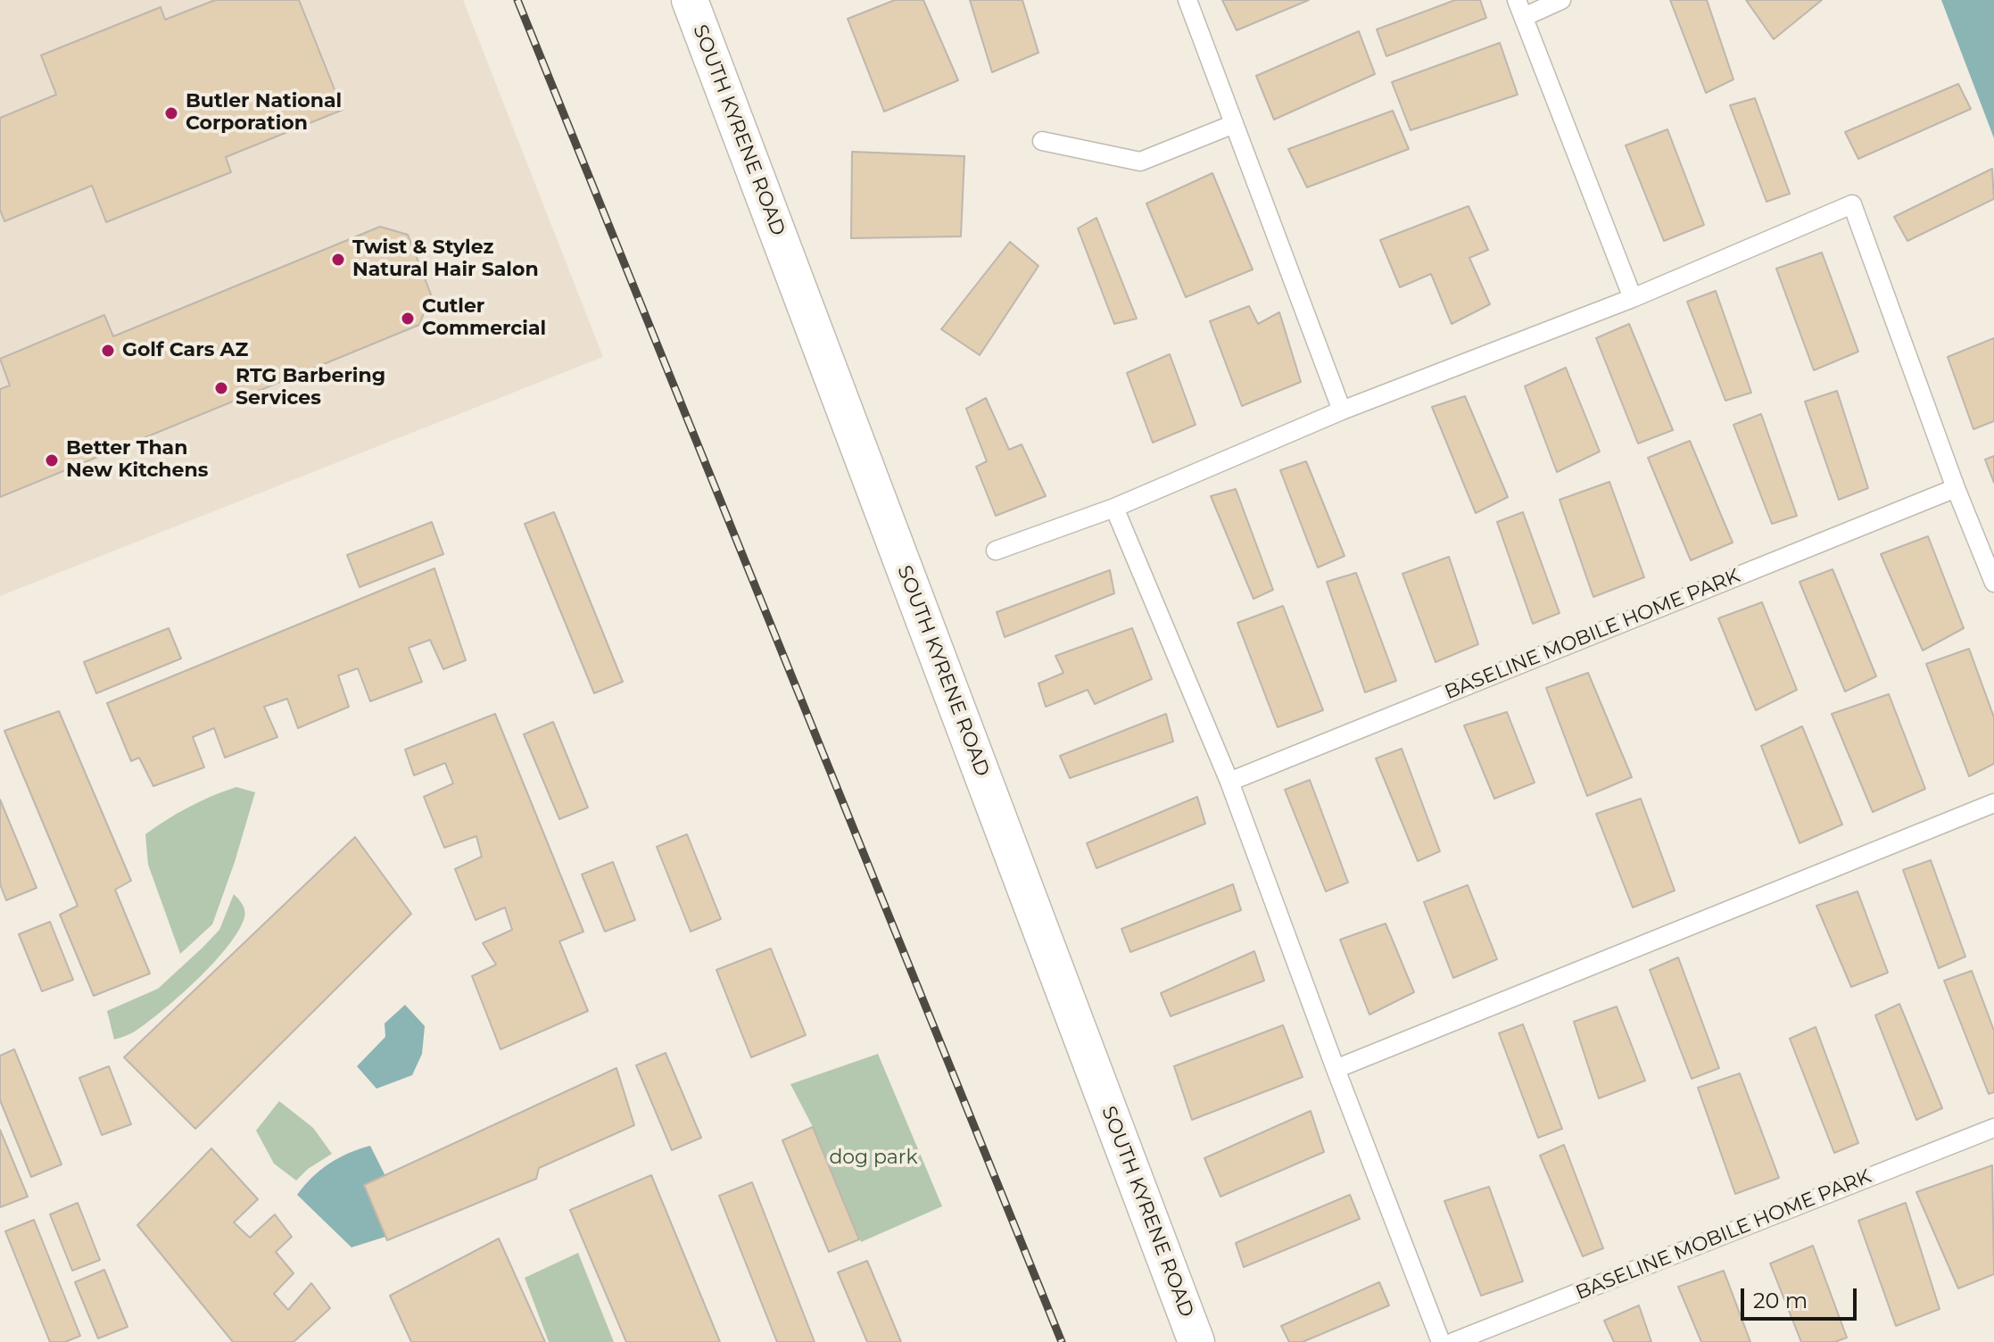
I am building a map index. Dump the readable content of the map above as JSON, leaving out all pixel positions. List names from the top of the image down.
{
  "streets": {
    "street": ["SOUTH KYRENE ROAD"],
    "lane": ["BASELINE MOBILE HOME PARK"]
  },
  "parks": ["dog park"],
  "places": [
    "Butler National Corporation",
    "Twist & Stylez Natural Hair Salon",
    "Cutler Commercial",
    "Golf Cars AZ",
    "RTG Barbering Services",
    "Better Than New Kitchens"
  ],
  "scale_bar": "20 m"
}
